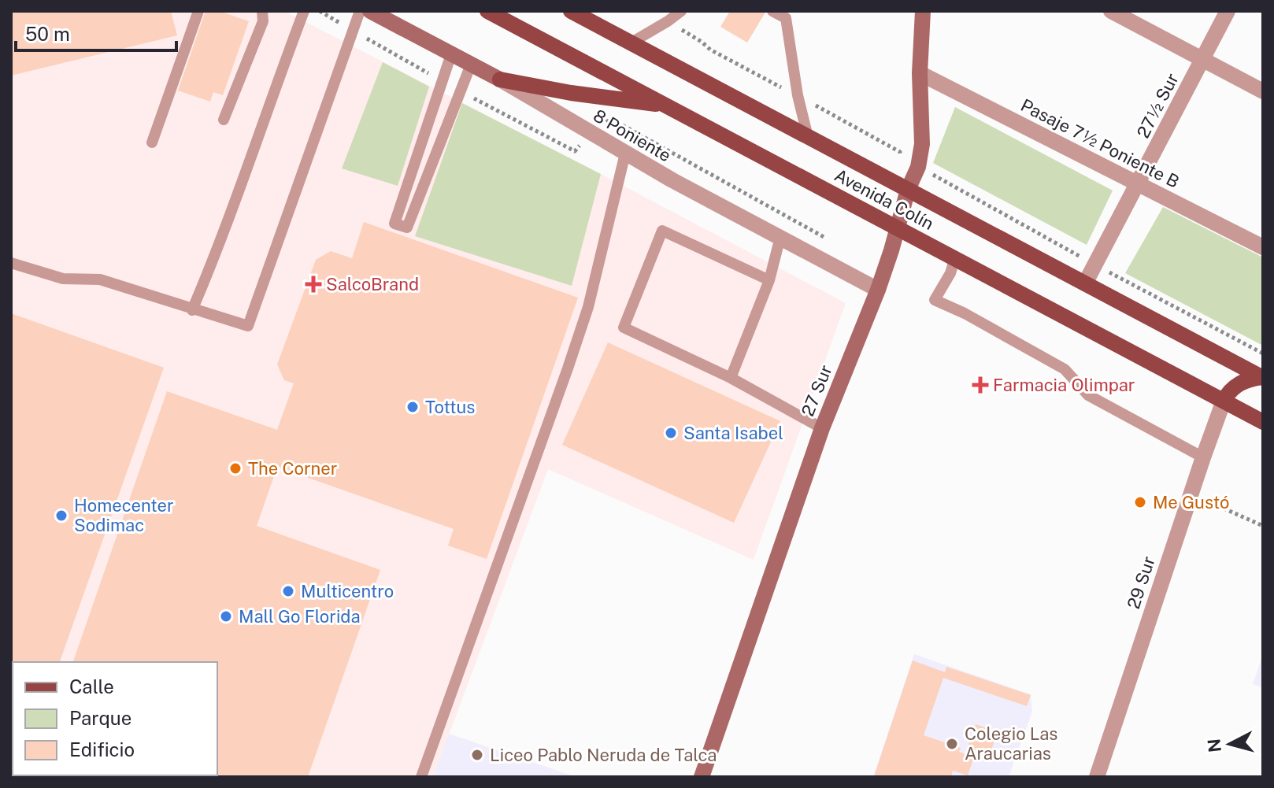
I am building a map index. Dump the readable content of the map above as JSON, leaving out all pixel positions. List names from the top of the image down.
{
  "streets": {
    "main road": ["Avenida Colín"],
    "street": [
      "27½ Sur",
      "8 Poniente",
      "Pasaje 7½ Poniente B",
      "27 Sur",
      "29 Sur"
    ]
  },
  "crossings": [
    ["27½ Sur", "Pasaje 7½ Poniente B"],
    ["27½ Sur", "Avenida Colín"],
    ["8 Poniente", "27 Sur"],
    ["Pasaje 7½ Poniente B", "27 Sur"],
    ["Avenida Colín", "27 Sur"],
    ["Avenida Colín", "29 Sur"]
  ],
  "places": {
    "health": ["SalcoBrand", "Farmacia Olimpar"],
    "other": [
      "Tottus",
      "Santa Isabel",
      "The Corner",
      "Me Gustó",
      "Homecenter Sodimac",
      "Multicentro",
      "Mall Go Florida",
      "Colegio Las Araucarias",
      "Liceo Pablo Neruda de Talca"
    ]
  },
  "legend": ["Calle", "Parque", "Edificio"],
  "scale_bar": "50 m",
  "north": "left"
}
